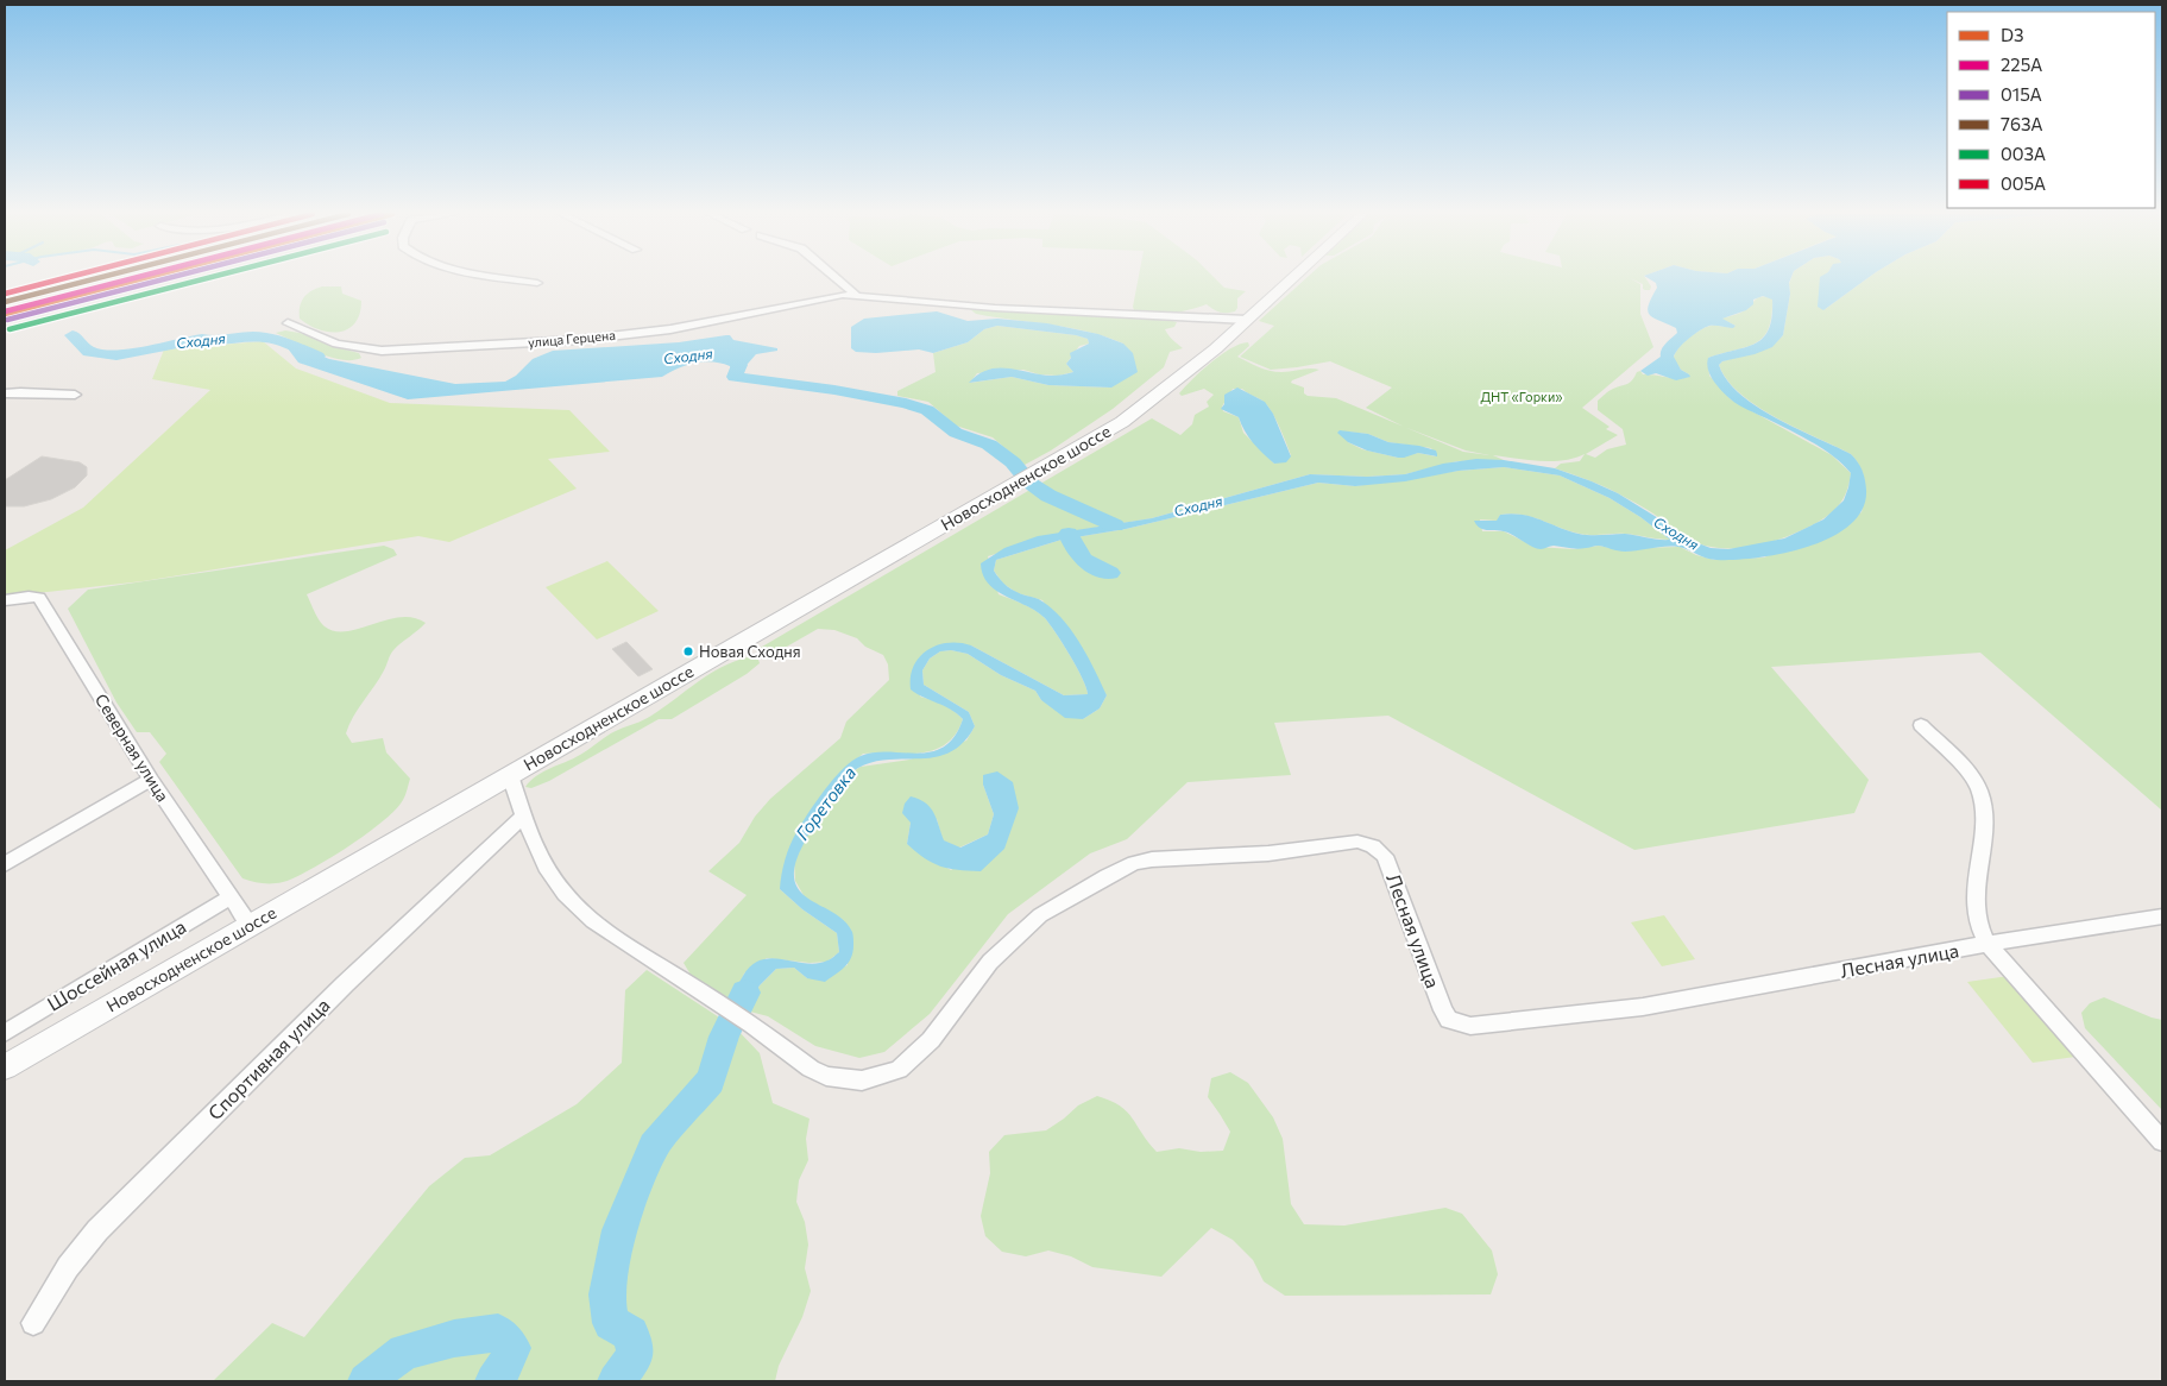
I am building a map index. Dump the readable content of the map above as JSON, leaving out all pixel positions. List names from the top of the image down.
{
  "streets": {
    "main road": ["Новосходненское шоссе"],
    "street": [
      "улица Герцена",
      "Северная улица",
      "Лесная улица",
      "Шоссейная улица",
      "Спортивная улица"
    ]
  },
  "crossings": [
    ["улица Герцена", "Новосходненское шоссе"],
    ["Новосходненское шоссе", "Северная улица"],
    ["Новосходненское шоссе", "Лесная улица"],
    ["Северная улица", "Шоссейная улица"],
    ["Лесная улица", "Спортивная улица"]
  ],
  "water": ["Сходня", "Горетовка"],
  "parks": ["ДНТ «Горки»"],
  "places": ["Новая Сходня"],
  "lines": [
    "transit line D3",
    "transit line 225А",
    "transit line 015А",
    "transit line 763А",
    "transit line 003А",
    "transit line 005А"
  ],
  "legend": [
    "D3",
    "225А",
    "015А",
    "763А",
    "003А",
    "005А"
  ]
}
